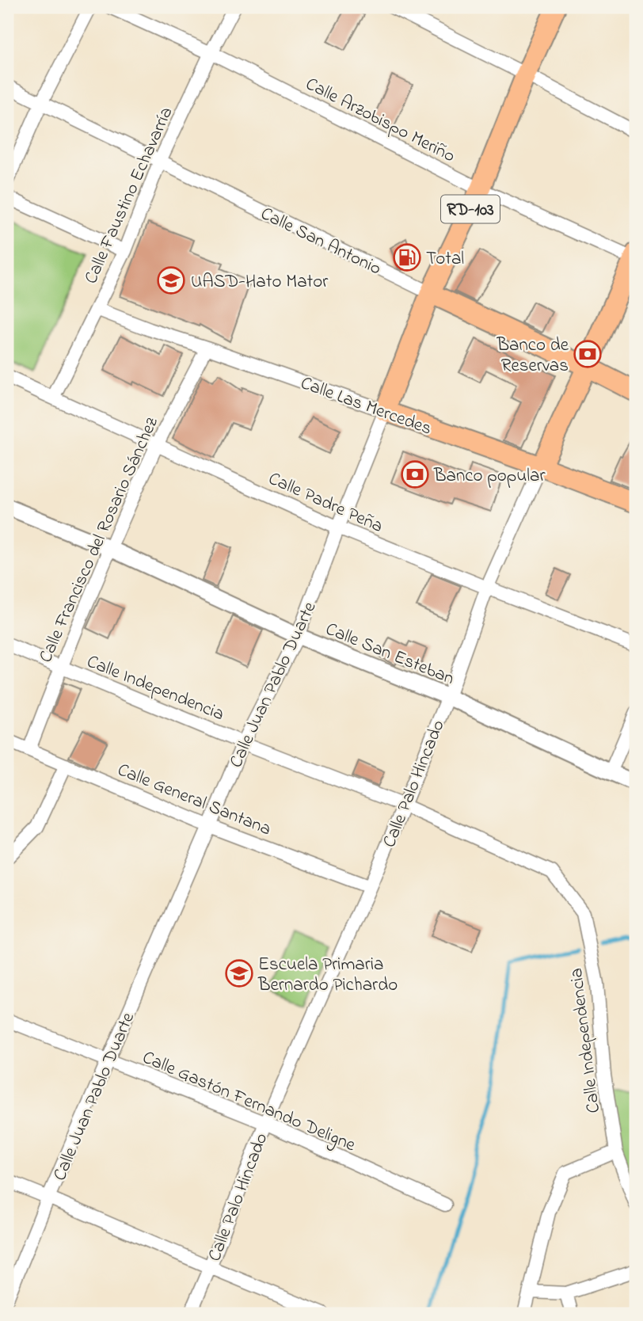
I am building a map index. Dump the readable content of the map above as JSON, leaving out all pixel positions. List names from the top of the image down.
{
  "streets": {
    "main road": [
      "RD-103",
      "Calle San Antonio",
      "Calle Las Mercedes",
      "Calle Juan Pablo Duarte",
      "Calle Palo Hincado"
    ],
    "street": [
      "Calle Arzobispo Meriño",
      "Calle Faustino Echavarría",
      "Calle Padre Peña",
      "Calle Francisco del Rosario Sánchez",
      "Calle San Esteban",
      "Calle Independencia",
      "Calle General Santana",
      "Calle Gastón Fernando Deligne"
    ]
  },
  "crossings": [
    ["Calle Arzobispo Meriño", "Calle Faustino Echavarría"],
    ["Calle Arzobispo Meriño", "Calle Juan Pablo Duarte"],
    ["Calle Arzobispo Meriño", "Calle Palo Hincado"],
    ["Calle Faustino Echavarría", "Calle San Antonio"],
    ["Calle Faustino Echavarría", "Calle Las Mercedes"],
    ["Calle Faustino Echavarría", "Calle Padre Peña"],
    ["Calle San Antonio", "Calle Juan Pablo Duarte"],
    ["Calle San Antonio", "Calle Palo Hincado"],
    ["Calle Las Mercedes", "Calle Francisco del Rosario Sánchez"],
    ["Calle Las Mercedes", "Calle Juan Pablo Duarte"],
    ["Calle Las Mercedes", "Calle Palo Hincado"],
    ["Calle Padre Peña", "Calle Francisco del Rosario Sánchez"],
    ["Calle Padre Peña", "Calle Juan Pablo Duarte"],
    ["Calle Padre Peña", "Calle Palo Hincado"],
    ["Calle Francisco del Rosario Sánchez", "Calle San Esteban"],
    ["Calle Francisco del Rosario Sánchez", "Calle Independencia"],
    ["Calle Francisco del Rosario Sánchez", "Calle General Santana"],
    ["Calle San Esteban", "Calle Juan Pablo Duarte"],
    ["Calle San Esteban", "Calle Palo Hincado"],
    ["Calle Juan Pablo Duarte", "Calle Independencia"],
    ["Calle Juan Pablo Duarte", "Calle General Santana"],
    ["Calle Juan Pablo Duarte", "Calle Gastón Fernando Deligne"],
    ["Calle Independencia", "Calle Palo Hincado"],
    ["Calle Palo Hincado", "Calle General Santana"],
    ["Calle Palo Hincado", "Calle Gastón Fernando Deligne"]
  ],
  "places": {
    "fuel station": ["Total"],
    "school or university": ["UASD-Hato Mator", "Escuela Primaria Bernardo Pichardo"],
    "bank": ["Banco de Reservas", "Banco popular"]
  }
}
